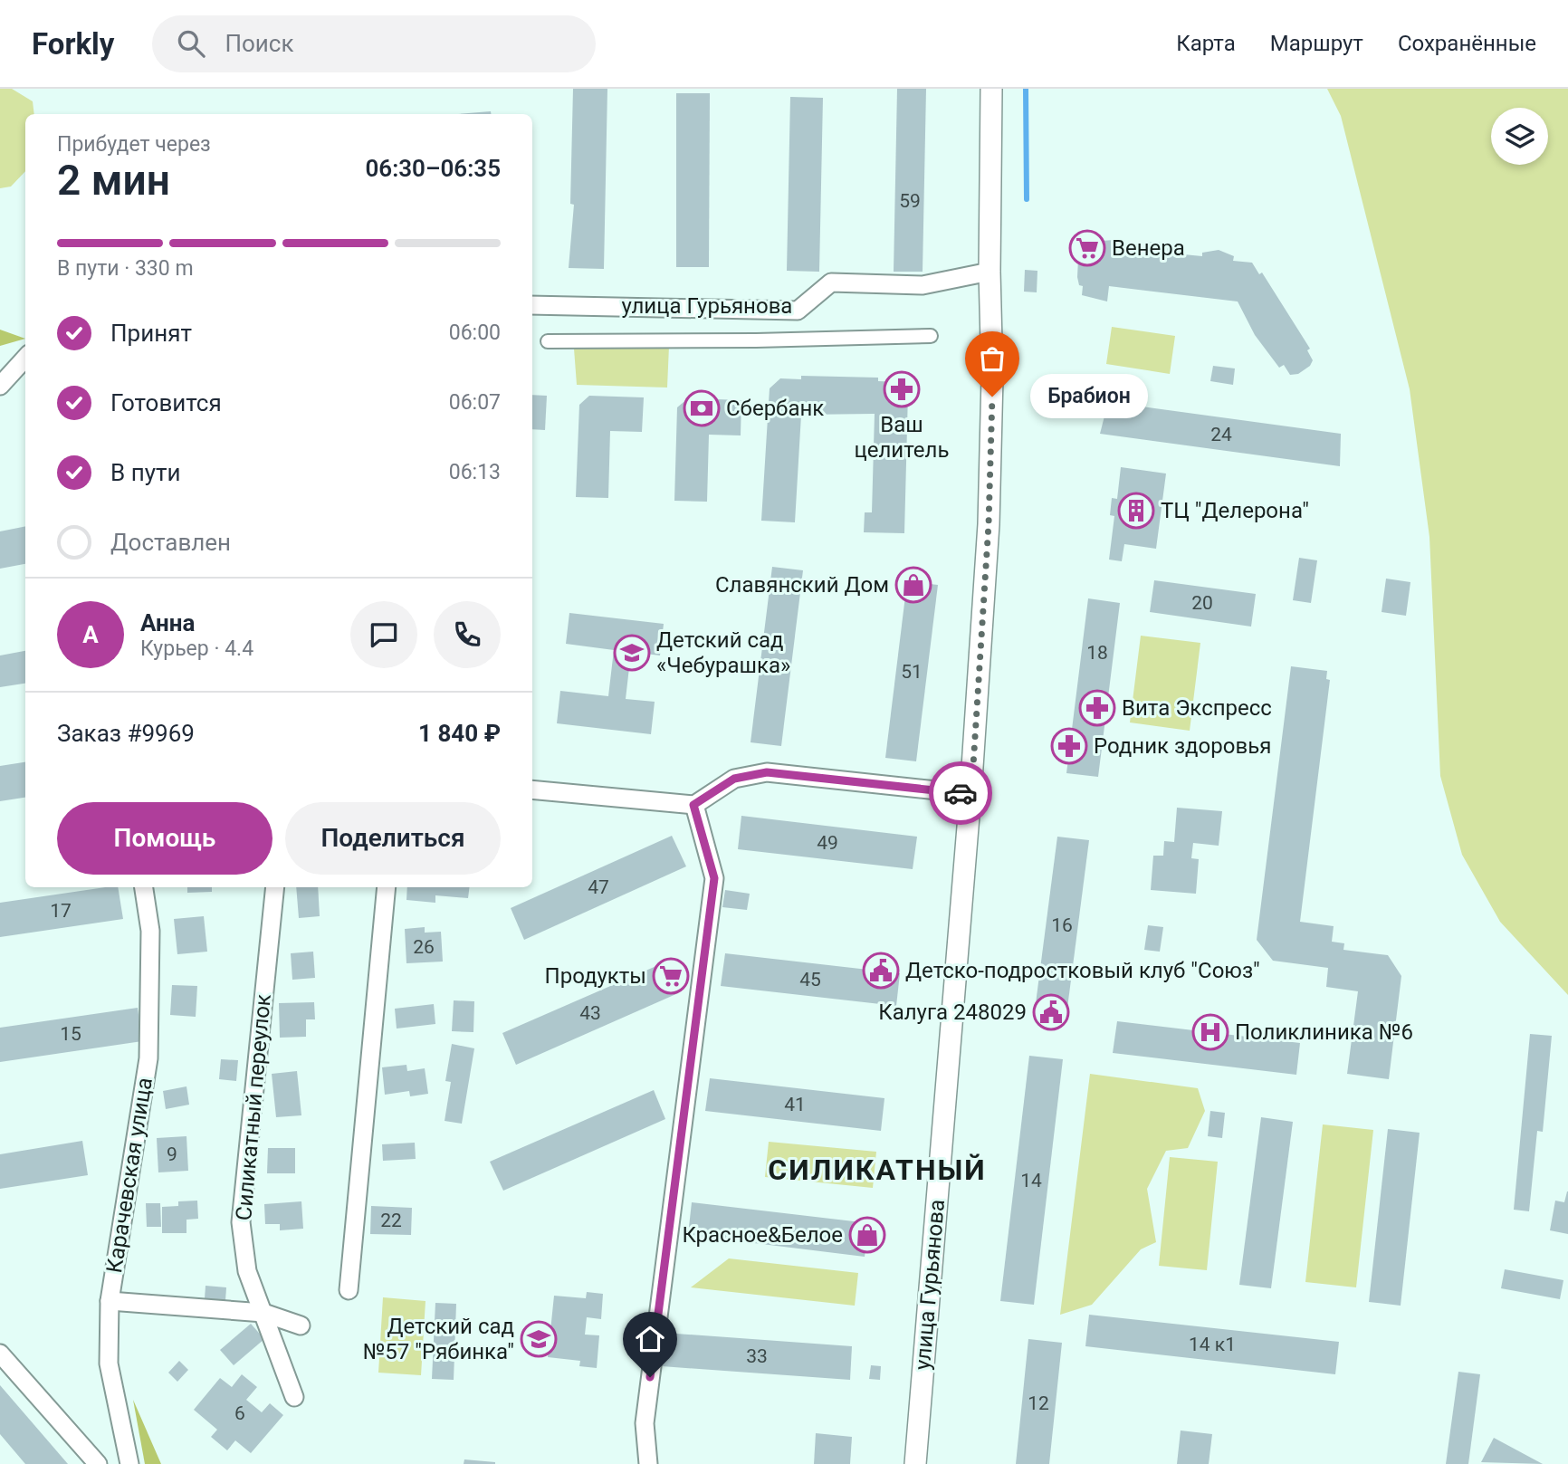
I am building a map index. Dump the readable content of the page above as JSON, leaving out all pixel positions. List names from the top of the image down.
{
  "streets": {
    "street": ["улица Гурьянова", "Силикатный переулок", "Карачевская улица"]
  },
  "districts": ["СИЛИКАТНЫЙ"],
  "places": {
    "supermarket": ["Венера", "Продукты"],
    "pharmacy": ["Ваш целитель", "Вита Экспресс", "Родник здоровья"],
    "other": ["Брабион"],
    "bank": ["Сбербанк"],
    "building": ["ТЦ \"Делерона\""],
    "shop": ["Славянский Дом", "Красное&Белое"],
    "school or university": ["Детский сад «Чебурашка»", "Детский сад №57 \"Рябинка\""],
    "public building": ["Детско-подростковый клуб \"Союз\"", "Калуга 248029"],
    "hospital": ["Поликлиника №6"]
  },
  "house_numbers": [
    "59",
    "24",
    "20",
    "18",
    "51",
    "49",
    "47",
    "17",
    "16",
    "26",
    "45",
    "43",
    "15",
    "41",
    "9",
    "14",
    "22",
    "14 к1",
    "33",
    "12",
    "6"
  ],
  "page": {
    "header": "Forkly",
    "search": "Поиск",
    "nav": ["Карта", "Маршрут", "Сохранённые"],
    "heading": ["2 мин", "Прибудет через", "06:30–06:35"],
    "panel": [
      "Анна",
      "Курьер · 4.4",
      "Заказ #9969",
      "1 840 ₽"
    ],
    "bar": "В пути · 330 m",
    "list": [
      ["Принят", "06:00"],
      ["Готовится", "06:07"],
      ["В пути", "06:13"],
      "Доставлен"
    ],
    "bubble": "Брабион",
    "round": "А",
    "buttons": ["Помощь", "Поделиться"]
  }
}
